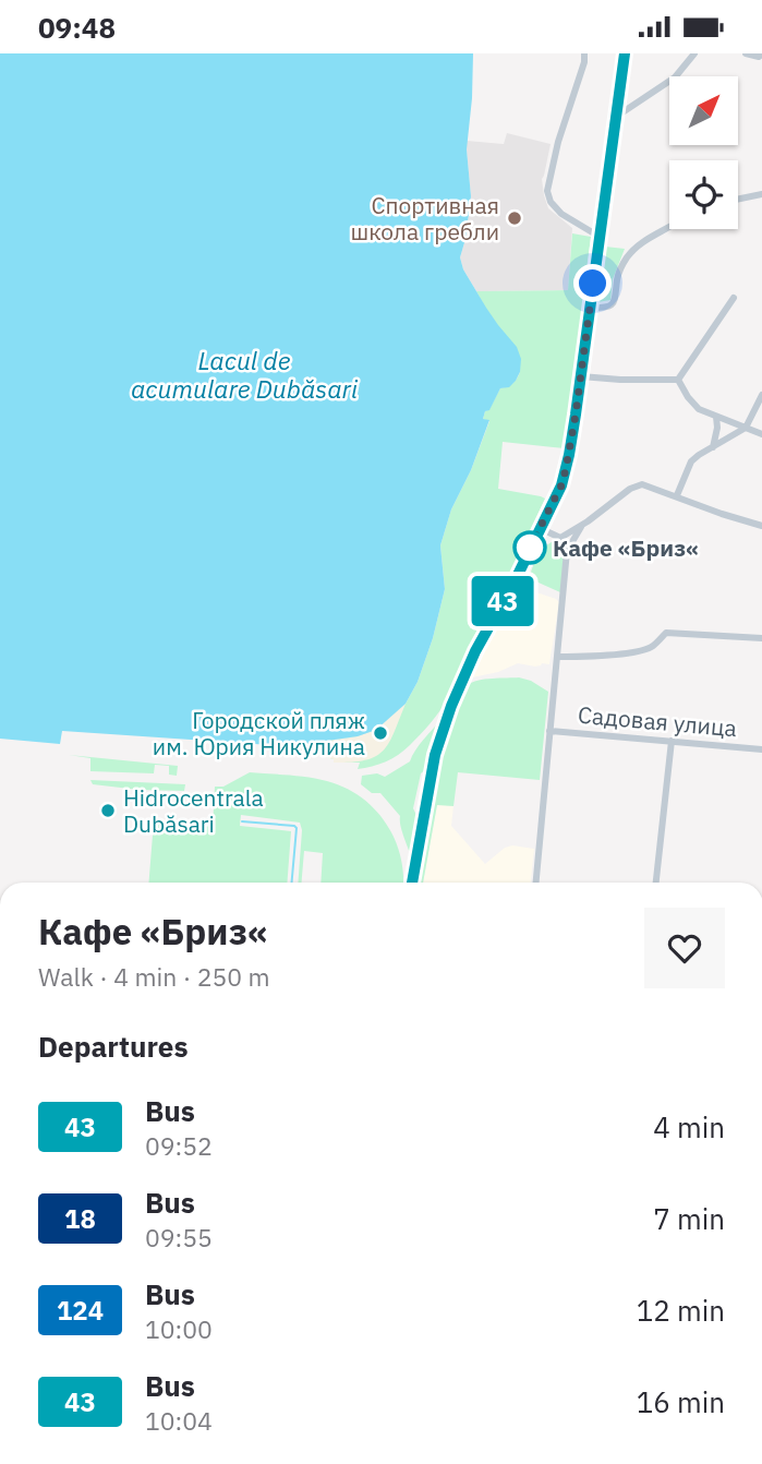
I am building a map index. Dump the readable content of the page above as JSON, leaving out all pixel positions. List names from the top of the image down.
{
  "streets": {
    "street": ["Садовая улица"]
  },
  "water": ["Lacul de acumulare Dubăsari"],
  "places": [
    "Спортивная школа гребли",
    "Кафе «Бриз«",
    "Городской пляж им. Юрия Никулина",
    "Hidrocentrala Dubăsari"
  ],
  "lines": ["bus line 43"],
  "north": "top right",
  "page": {
    "status": "09:48",
    "on_map": "43",
    "heading": [
      ["Кафе «Бриз«", "Walk · 4 min · 250 m"],
      "Departures"
    ],
    "list": [
      {
        "mark": "43",
        "name": "Bus",
        "note": "09:52",
        "value": "4 min"
      },
      {
        "mark": "18",
        "name": "Bus",
        "note": "09:55",
        "value": "7 min"
      },
      {
        "mark": "124",
        "name": "Bus",
        "note": "10:00",
        "value": "12 min"
      },
      {
        "mark": "43",
        "name": "Bus",
        "note": "10:04",
        "value": "16 min"
      }
    ]
  }
}
